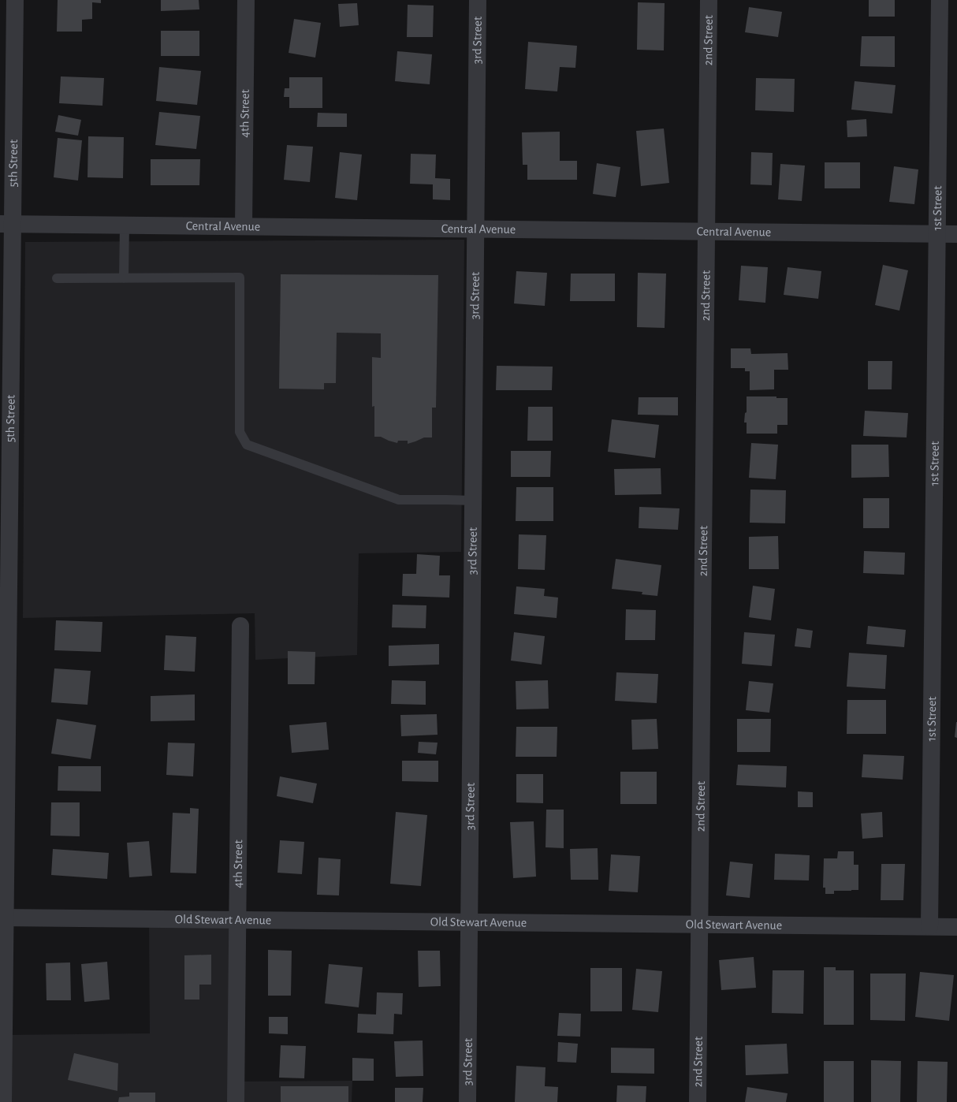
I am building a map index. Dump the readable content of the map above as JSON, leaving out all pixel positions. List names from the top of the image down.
{
  "streets": {
    "street": [
      "3rd Street",
      "2nd Street",
      "4th Street",
      "5th Street",
      "1st Street",
      "Central Avenue",
      "Old Stewart Avenue"
    ]
  },
  "crossings": [
    ["3rd Street", "Central Avenue"],
    ["3rd Street", "Old Stewart Avenue"],
    ["2nd Street", "Central Avenue"],
    ["2nd Street", "Old Stewart Avenue"],
    ["4th Street", "Central Avenue"],
    ["4th Street", "Old Stewart Avenue"],
    ["5th Street", "Central Avenue"],
    ["5th Street", "Old Stewart Avenue"],
    ["1st Street", "Central Avenue"],
    ["1st Street", "Old Stewart Avenue"]
  ]
}
